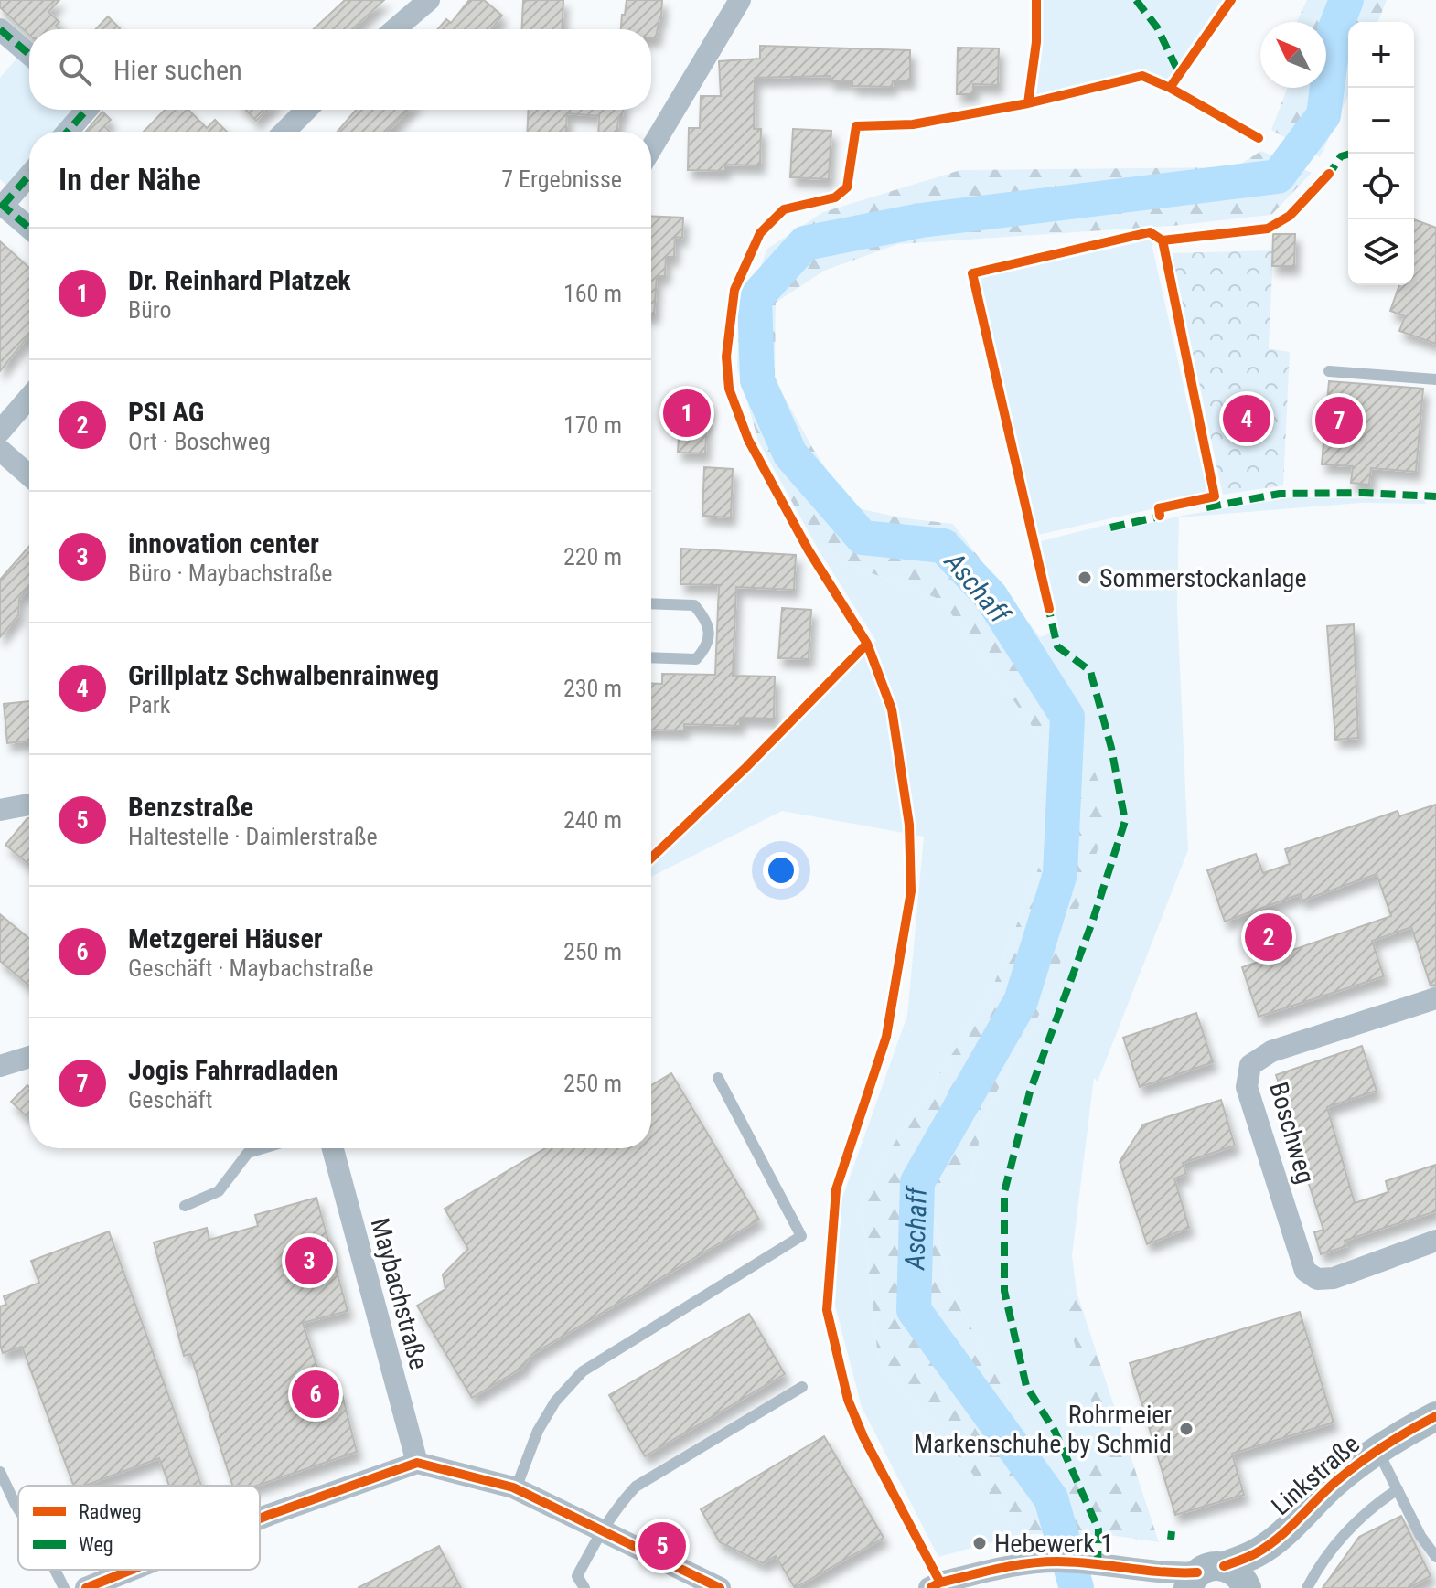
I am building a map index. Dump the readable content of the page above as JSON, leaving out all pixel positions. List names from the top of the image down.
{
  "streets": {
    "street": ["Boschweg", "Maybachstraße", "Linkstraße"]
  },
  "water": ["Aschaff"],
  "places": ["Sommerstockanlage", "Rohrmeier Markenschuhe by Schmid", "Hebewerk 1"],
  "legend": ["Radweg", "Weg"],
  "north": "top left",
  "page": {
    "map_buttons": ["+", "−"],
    "search": "Hier suchen",
    "heading": ["In der Nähe", "7 Ergebnisse"],
    "list": [
      {
        "mark": "1",
        "name": "Dr. Reinhard Platzek",
        "note": "Büro",
        "value": "160 m"
      },
      {
        "mark": "2",
        "name": "PSI AG",
        "note": "Ort · Boschweg",
        "value": "170 m"
      },
      {
        "mark": "3",
        "name": "innovation center",
        "note": "Büro · Maybachstraße",
        "value": "220 m"
      },
      {
        "mark": "4",
        "name": "Grillplatz Schwalbenrainweg",
        "note": "Park",
        "value": "230 m"
      },
      {
        "mark": "5",
        "name": "Benzstraße",
        "note": "Haltestelle · Daimlerstraße",
        "value": "240 m"
      },
      {
        "mark": "6",
        "name": "Metzgerei Häuser",
        "note": "Geschäft · Maybachstraße",
        "value": "250 m"
      },
      {
        "mark": "7",
        "name": "Jogis Fahrradladen",
        "note": "Geschäft",
        "value": "250 m"
      }
    ],
    "pins": [
      "1",
      "4",
      "7",
      "2",
      "3",
      "6",
      "5"
    ]
  }
}
